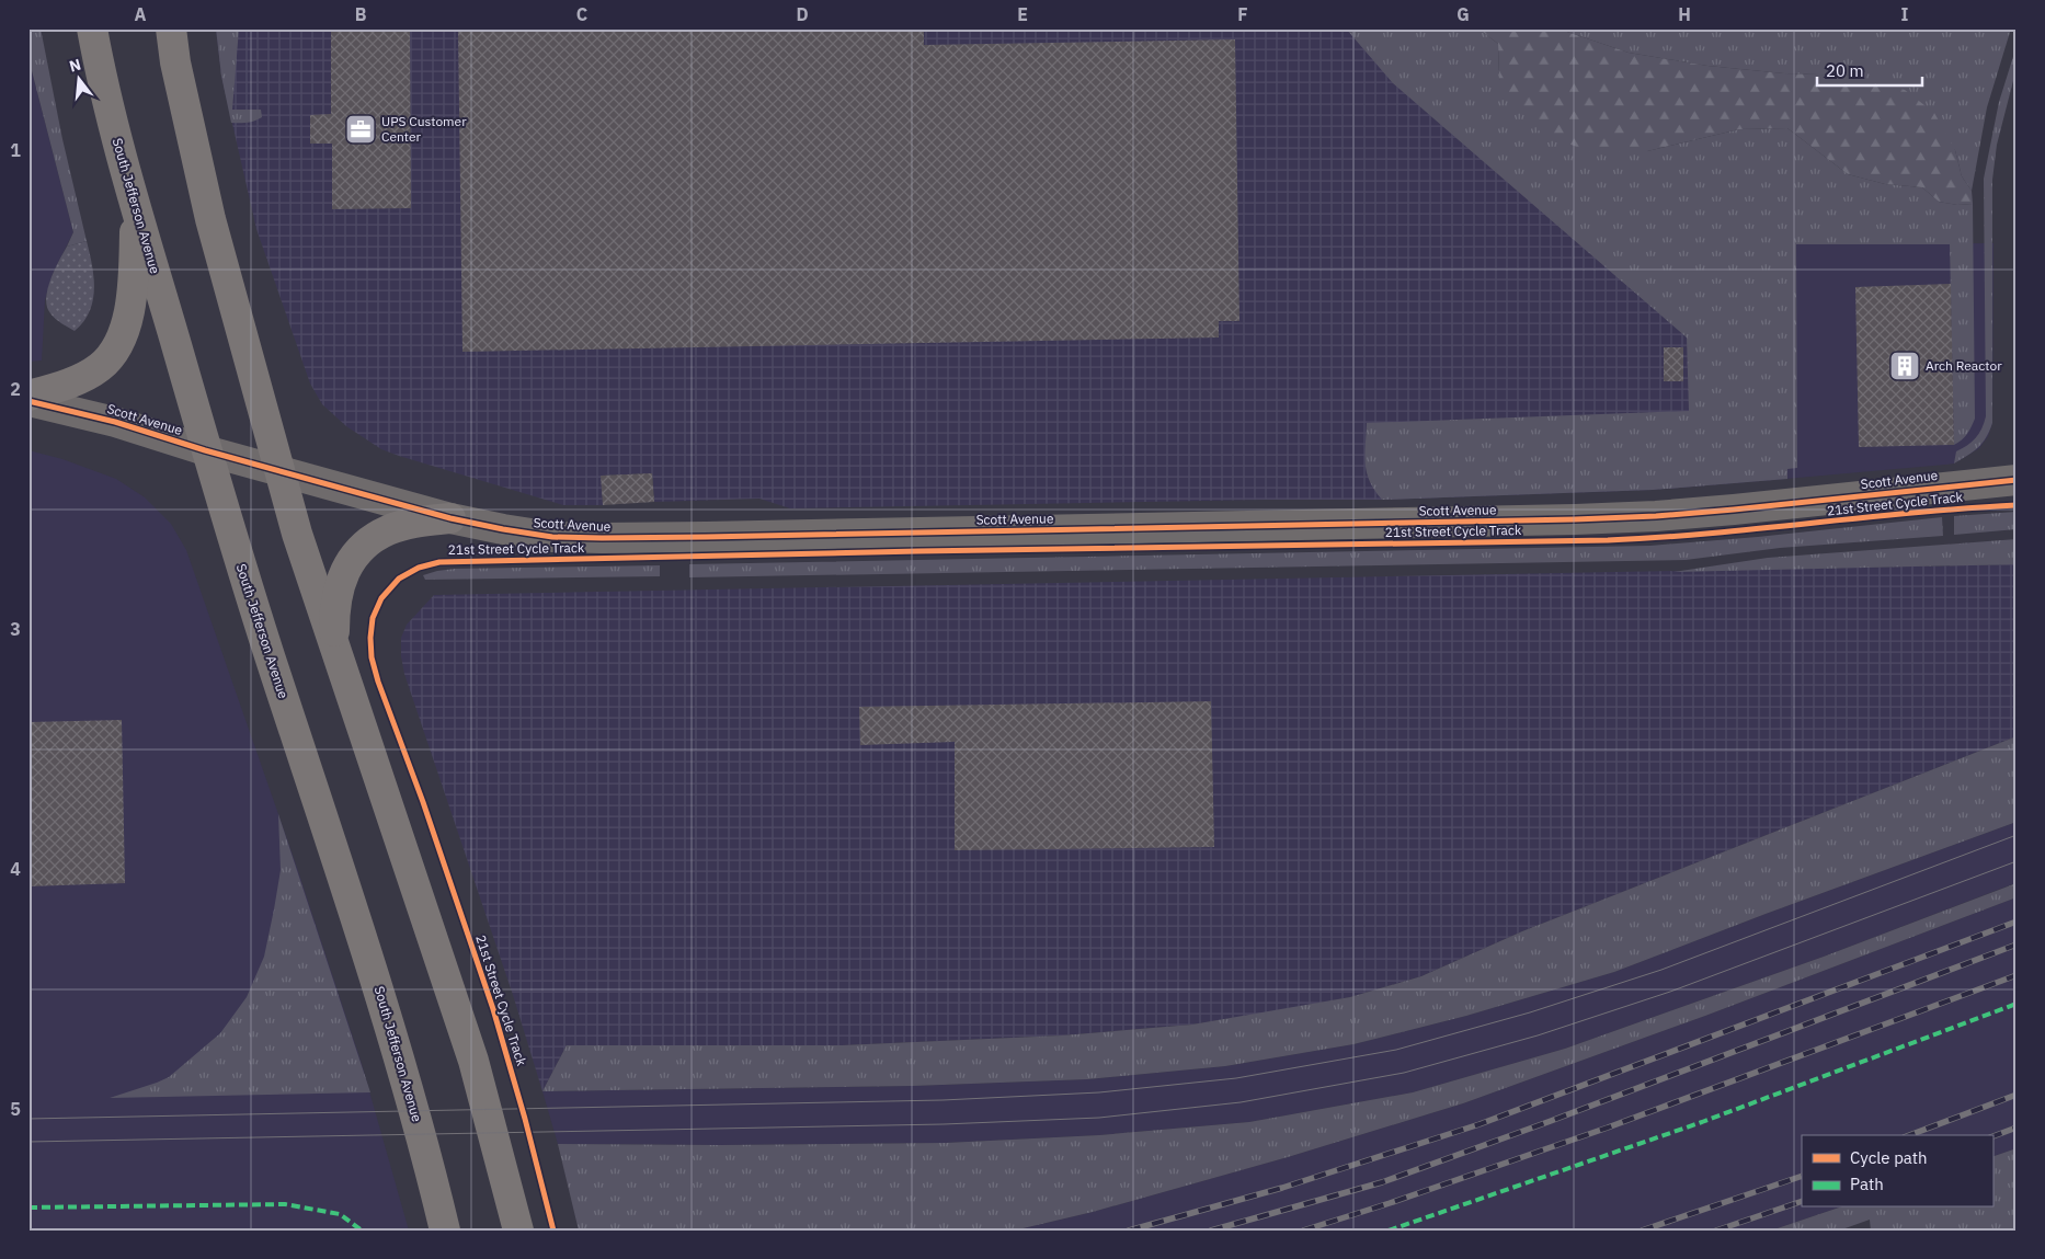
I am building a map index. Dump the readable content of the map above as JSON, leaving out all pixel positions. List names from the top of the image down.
{
  "streets": {
    "main road": ["South Jefferson Avenue"],
    "street": ["Scott Avenue"],
    "cycle path": ["21st Street Cycle Track"]
  },
  "crossings": [
    ["South Jefferson Avenue", "Scott Avenue"]
  ],
  "places": {
    "office": ["UPS Customer Center"],
    "building": ["Arch Reactor"]
  },
  "legend": ["Cycle path", "Path"],
  "scale_bar": "20 m",
  "north": "top",
  "grid": {
    "columns": [
      "A",
      "B",
      "C",
      "D",
      "E",
      "F",
      "G",
      "H",
      "I"
    ],
    "rows": [
      "1",
      "2",
      "3",
      "4",
      "5"
    ]
  }
}
